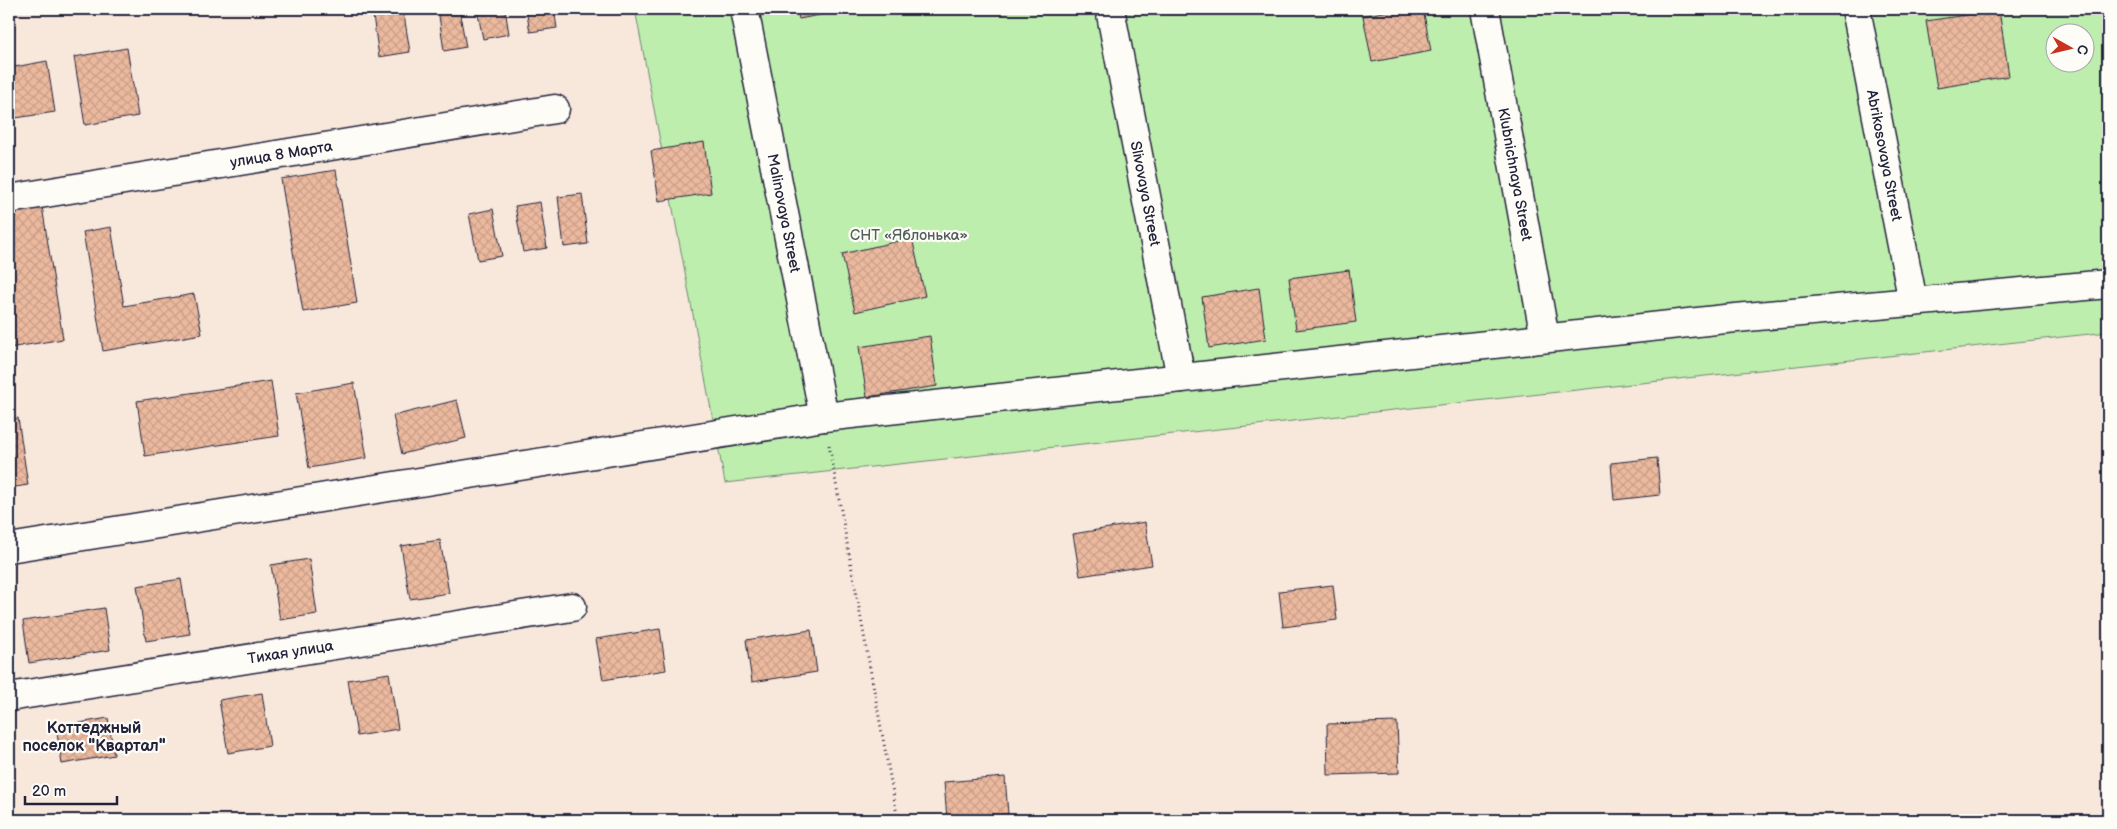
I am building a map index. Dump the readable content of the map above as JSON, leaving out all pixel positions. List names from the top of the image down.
{
  "streets": {
    "street": [
      "улица 8 Марта",
      "Abrikosovaya Street",
      "Klubnichnaya Street",
      "Slivovaya Street",
      "Malinovaya Street",
      "Тихая улица"
    ]
  },
  "districts": ["Коттеджный поселок \"Квартал\""],
  "parks": ["СНТ «Яблонька»"],
  "scale_bar": "20 m",
  "north": "right"
}
